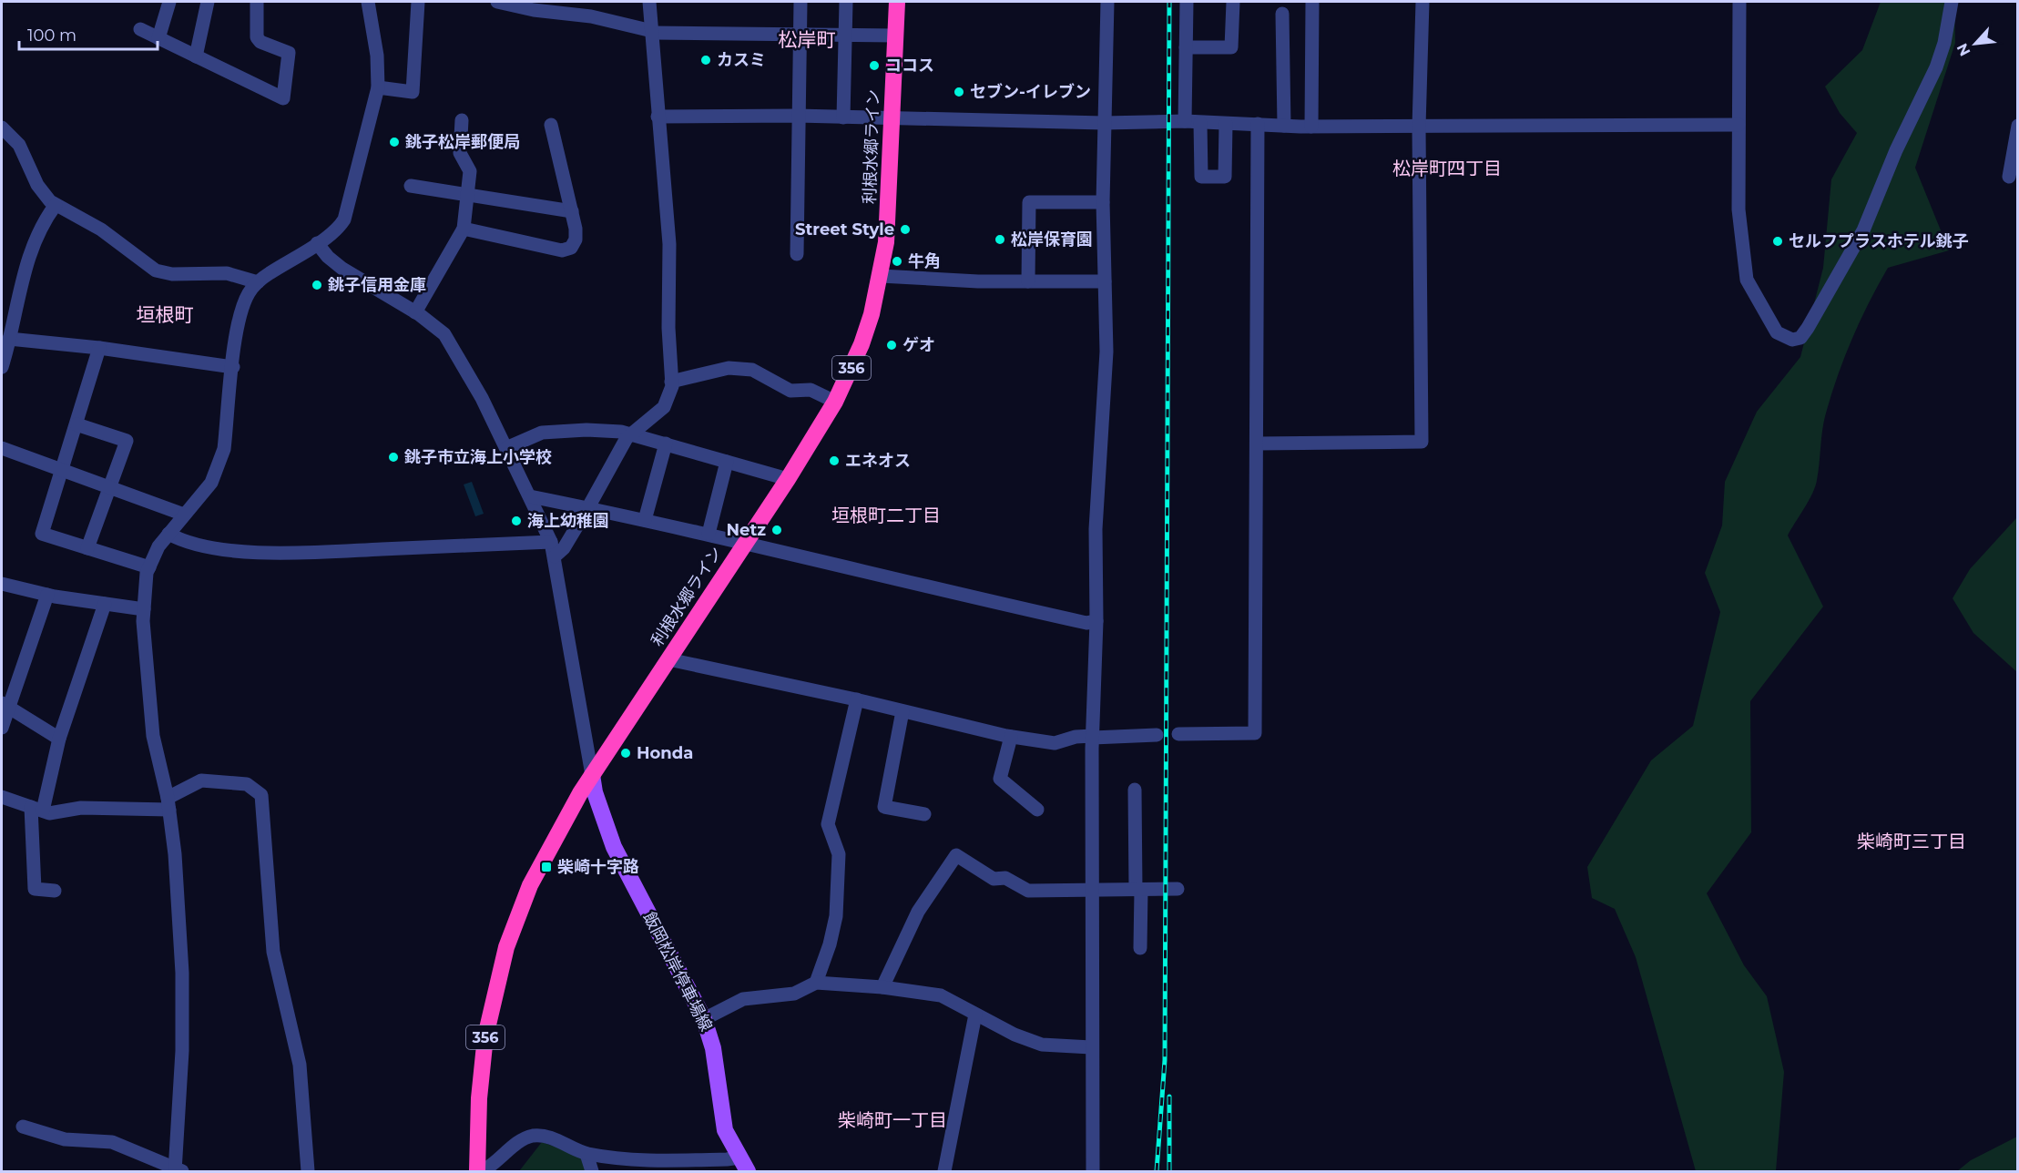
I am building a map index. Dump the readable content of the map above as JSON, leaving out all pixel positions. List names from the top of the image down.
{
  "streets": {
    "highway": ["利根水郷ライン", "356"],
    "main road": ["飯岡松岸停車場線"]
  },
  "crossings": [
    ["利根水郷ライン", "飯岡松岸停車場線"]
  ],
  "districts": [
    "松岸町",
    "松岸町四丁目",
    "垣根町",
    "垣根町二丁目",
    "柴崎町三丁目",
    "柴崎町一丁目"
  ],
  "places": {
    "other": [
      "カスミ",
      "ココス",
      "セブン-イレブン",
      "銚子松岸郵便局",
      "Street Style",
      "松岸保育園",
      "セルフプラスホテル銚子",
      "牛角",
      "銚子信用金庫",
      "ゲオ",
      "銚子市立海上小学校",
      "エネオス",
      "海上幼稚園",
      "Netz",
      "Honda"
    ],
    "transit": ["柴崎十字路"]
  },
  "scale_bar": "100 m",
  "north": "bottom left"
}
